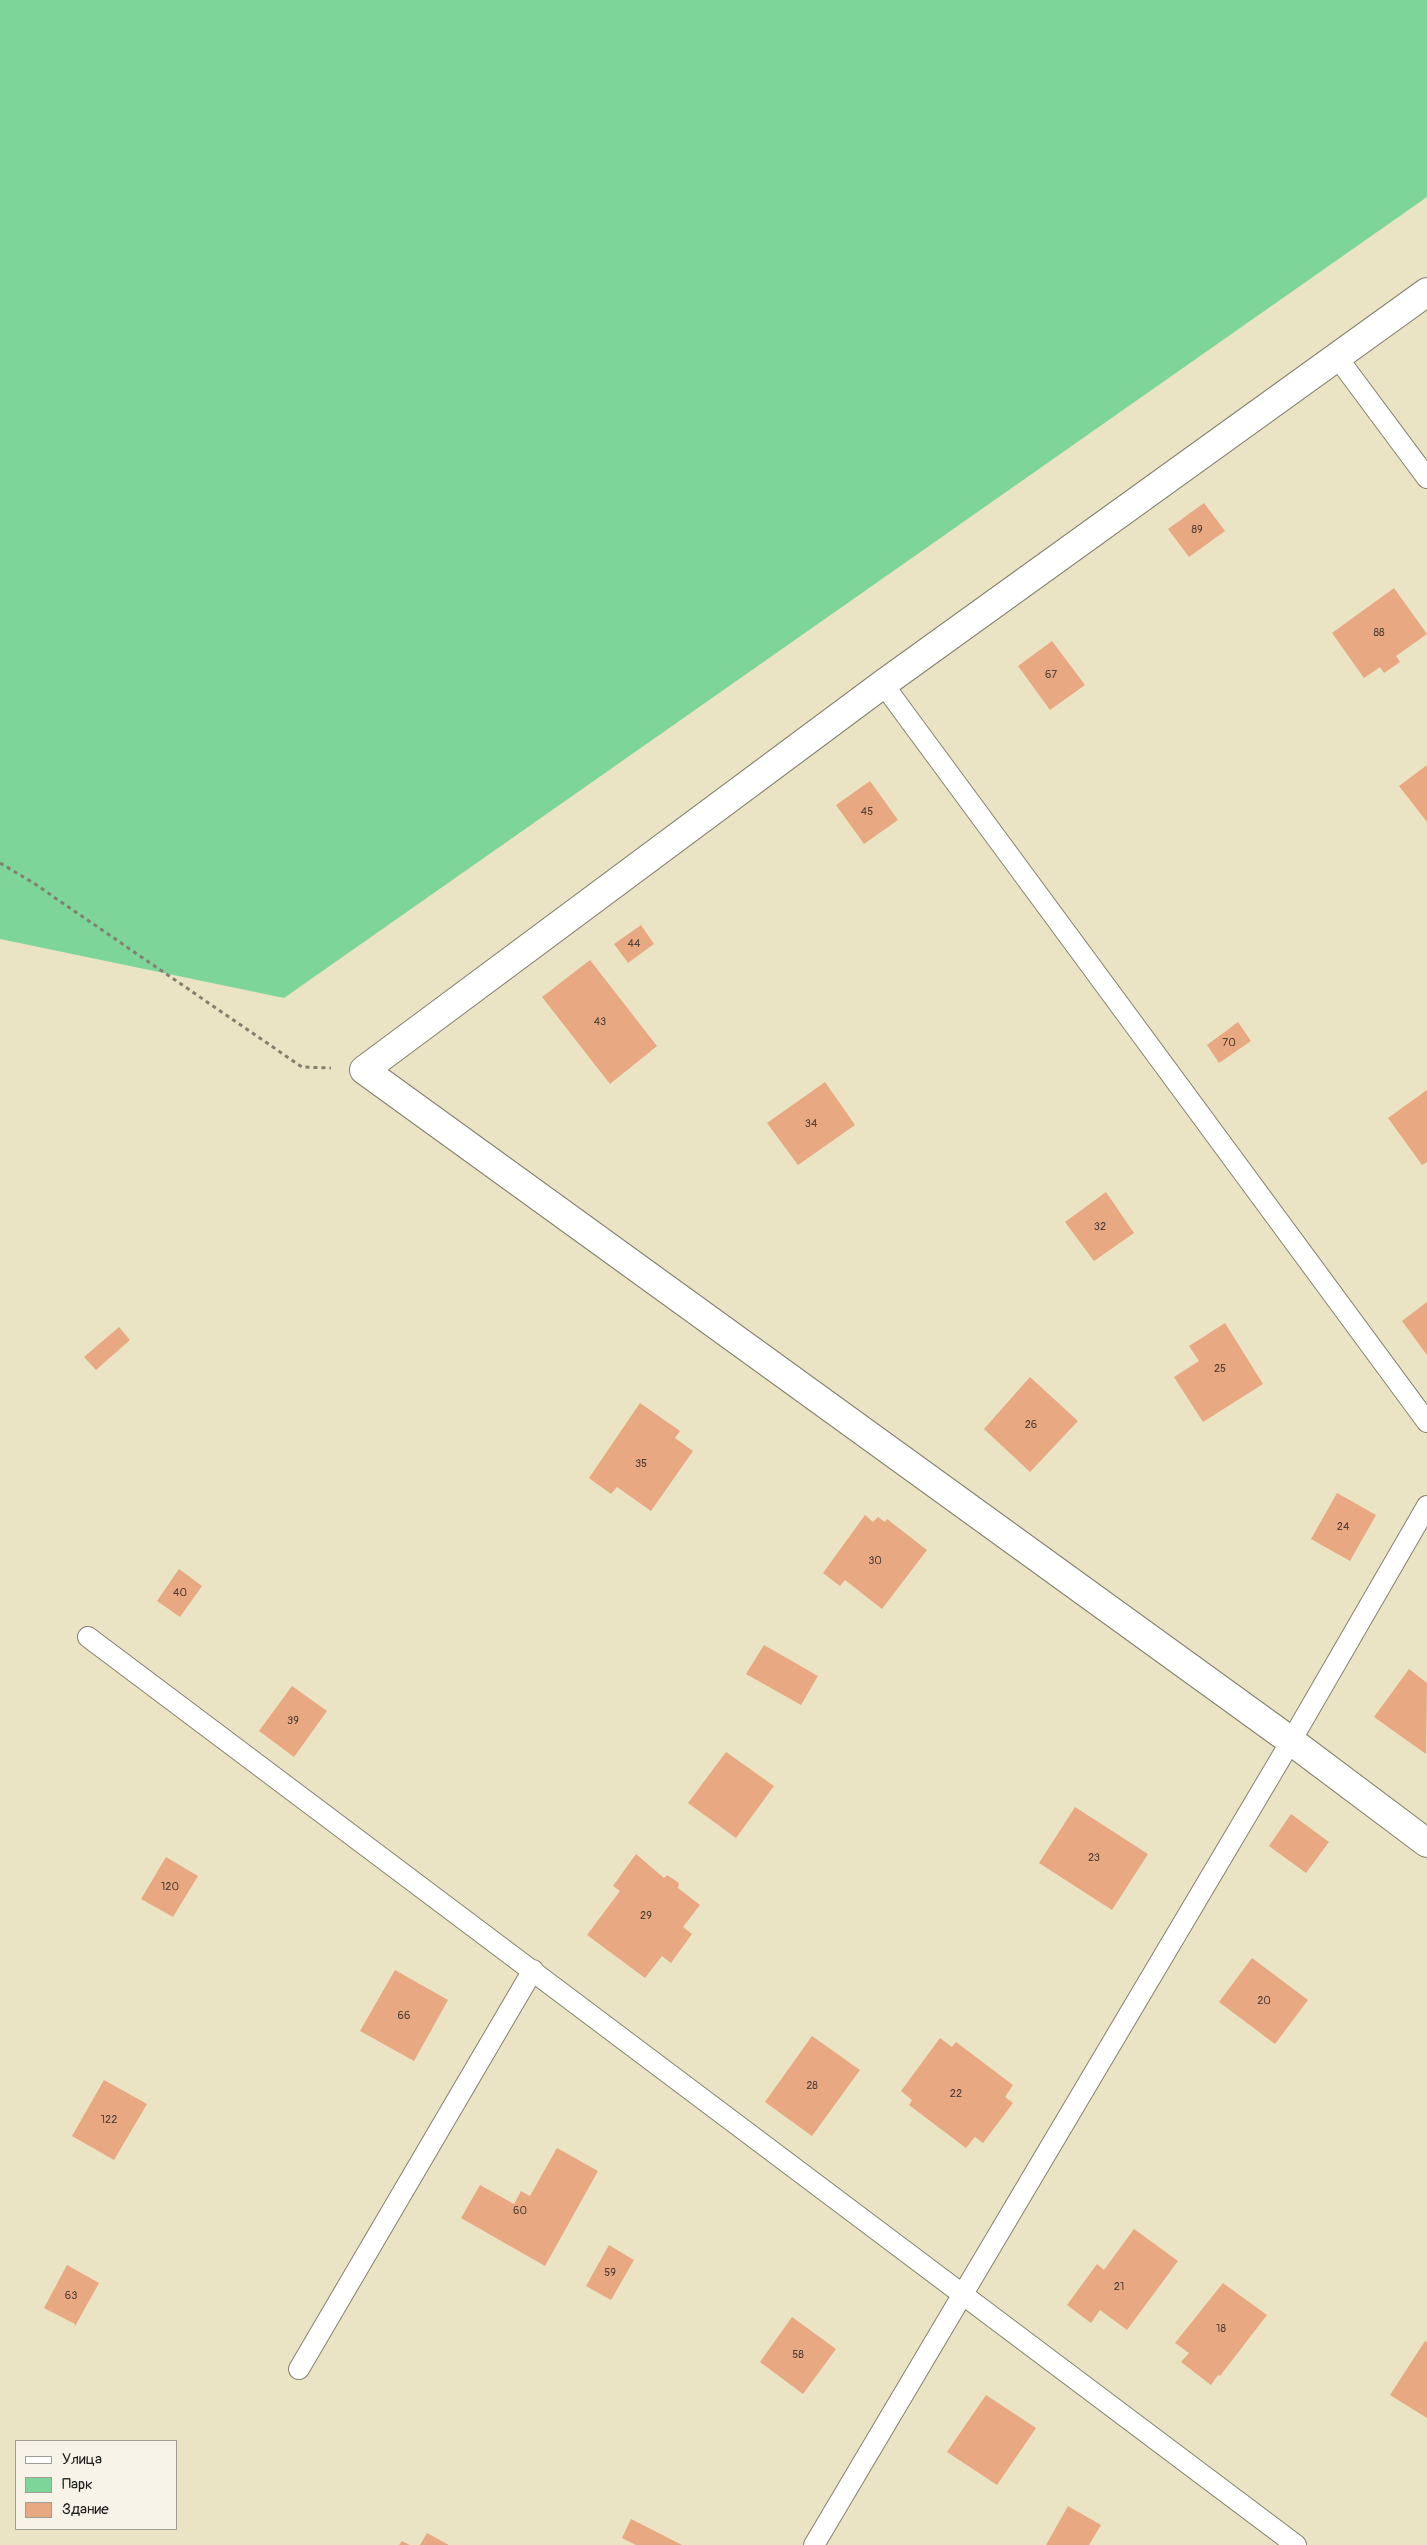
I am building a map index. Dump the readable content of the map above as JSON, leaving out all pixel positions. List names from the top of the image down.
{
  "house_numbers": [
    "89",
    "88",
    "67",
    "45",
    "44",
    "43",
    "70",
    "34",
    "32",
    "25",
    "26",
    "35",
    "24",
    "30",
    "40",
    "39",
    "23",
    "120",
    "29",
    "20",
    "66",
    "28",
    "22",
    "122",
    "60",
    "59",
    "21",
    "63",
    "18",
    "58"
  ],
  "legend": ["Улица", "Парк", "Здание"]
}
